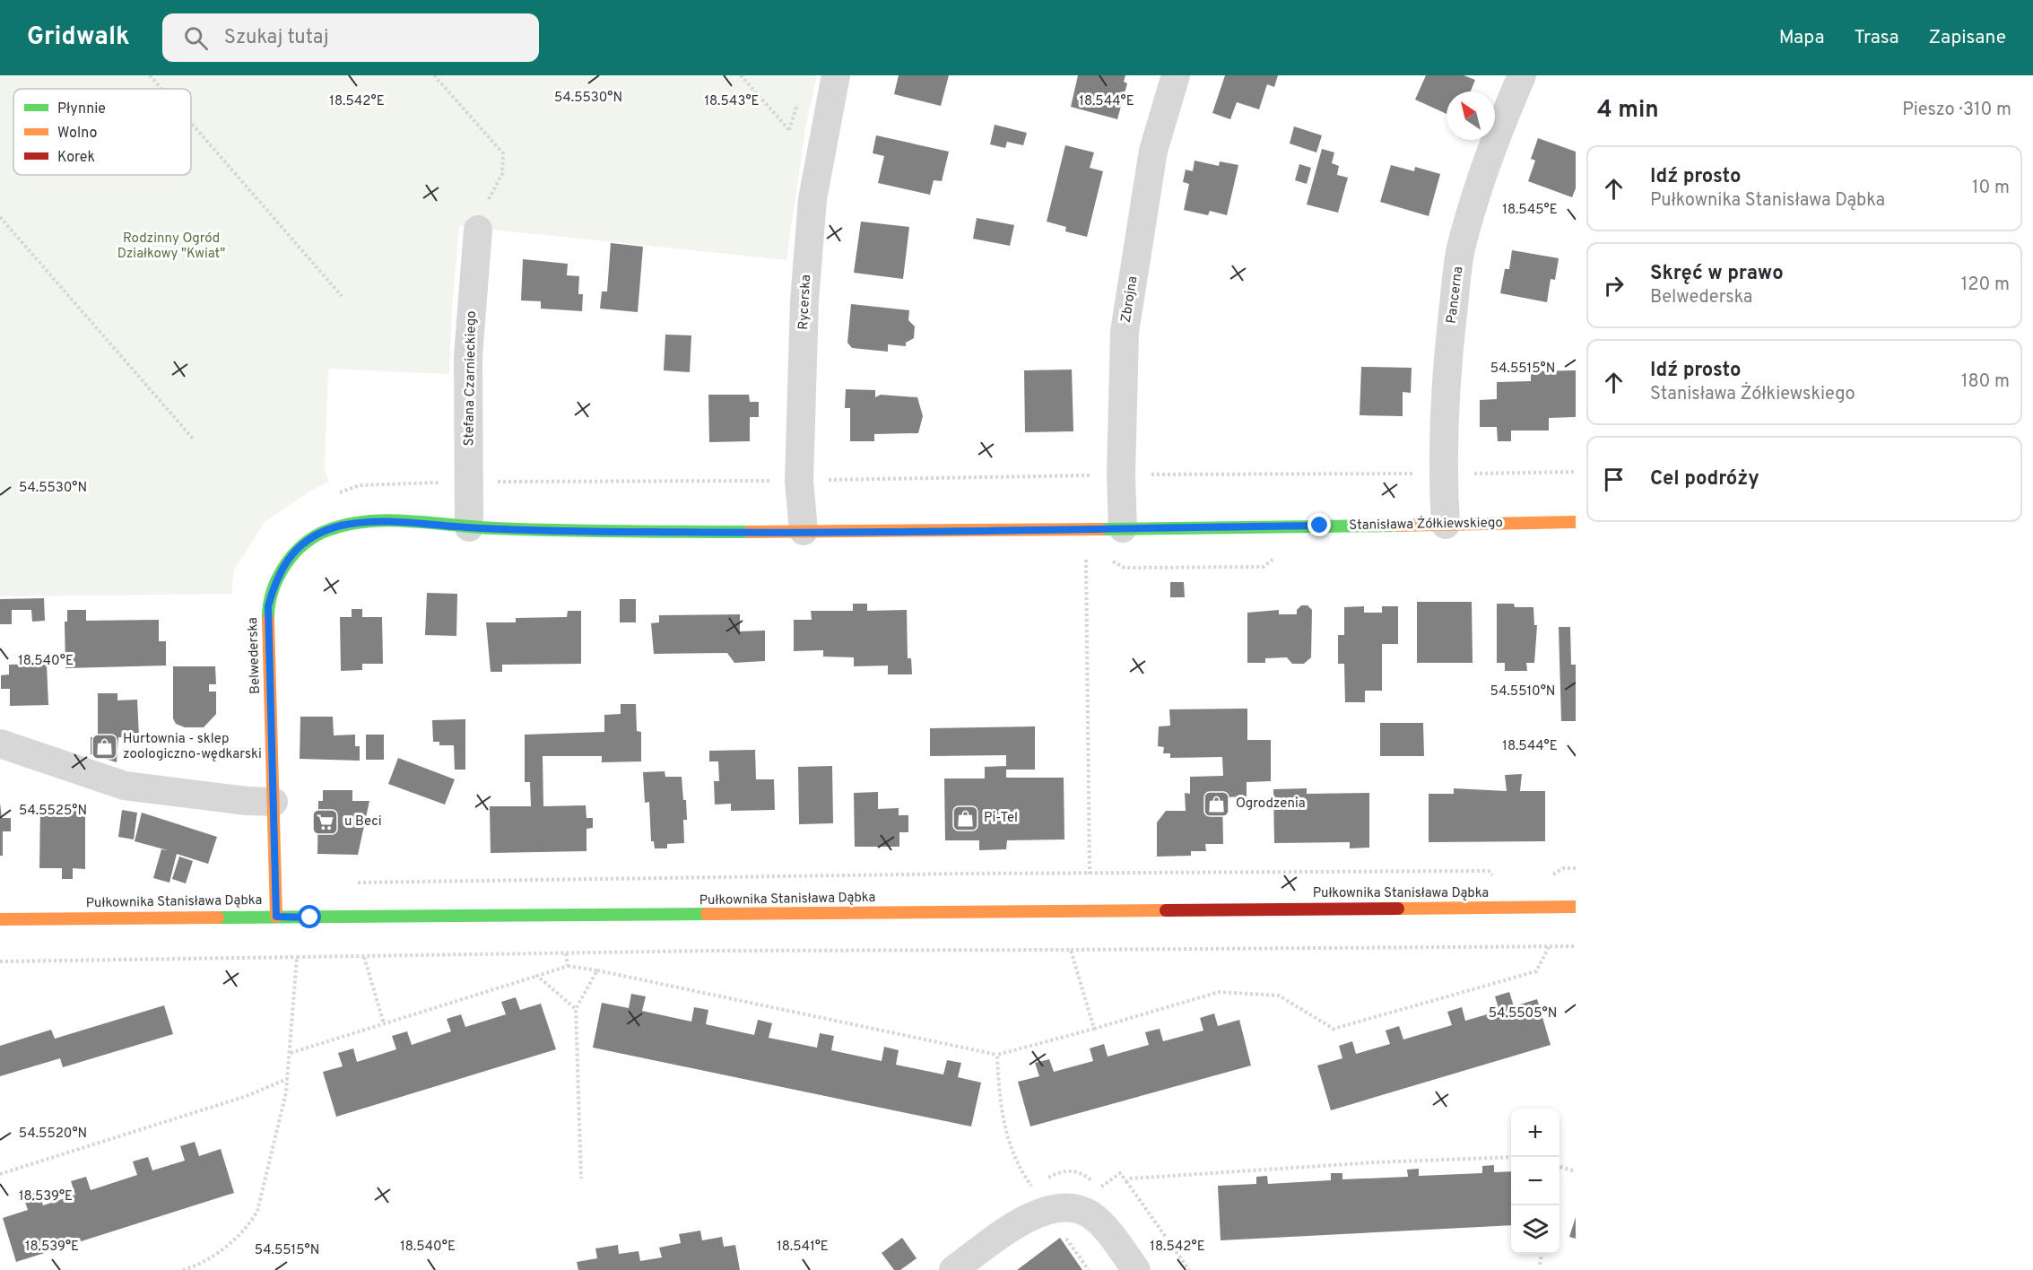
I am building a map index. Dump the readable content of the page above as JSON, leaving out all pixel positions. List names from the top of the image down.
{
  "streets": {
    "street": [
      "Pancerna",
      "Zbrojna",
      "Rycerska",
      "Stefana Czarnieckiego",
      "Stanisława Żółkiewskiego",
      "Belwederska",
      "Pułkownika Stanisława Dąbka"
    ]
  },
  "crossings": [
    ["Pancerna", "Stanisława Żółkiewskiego"],
    ["Zbrojna", "Stanisława Żółkiewskiego"],
    ["Rycerska", "Stanisława Żółkiewskiego"],
    ["Stefana Czarnieckiego", "Stanisława Żółkiewskiego"],
    ["Stefana Czarnieckiego", "Belwederska"],
    ["Stanisława Żółkiewskiego", "Belwederska"],
    ["Belwederska", "Pułkownika Stanisława Dąbka"]
  ],
  "parks": ["Rodzinny Ogród Działkowy \"Kwiat\""],
  "places": {
    "shop": ["Hurtownia - sklep zoologiczno-wędkarski", "Ogrodzenia", "Pi-Tel"],
    "supermarket": ["u Beci"]
  },
  "legend": ["Płynnie", "Wolno", "Korek"],
  "north": "top left",
  "page": {
    "header": "Gridwalk",
    "search": "Szukaj tutaj",
    "nav": ["Mapa", "Trasa", "Zapisane"],
    "heading": ["4 min", "Pieszo · 310 m"],
    "list": [
      ["Idź prosto", "Pułkownika Stanisława Dąbka", "10 m"],
      ["Skręć w prawo", "Belwederska", "120 m"],
      ["Idź prosto", "Stanisława Żółkiewskiego", "180 m"],
      "Cel podróży"
    ],
    "map_buttons": ["+", "−"]
  },
  "coordinates": [
    "54.5530°N",
    "18.542°E",
    "18.543°E",
    "18.544°E",
    "18.545°E",
    "54.5515°N",
    "18.540°E",
    "54.5510°N",
    "54.5525°N",
    "54.5505°N",
    "54.5520°N",
    "18.539°E",
    "18.541°E"
  ]
}
